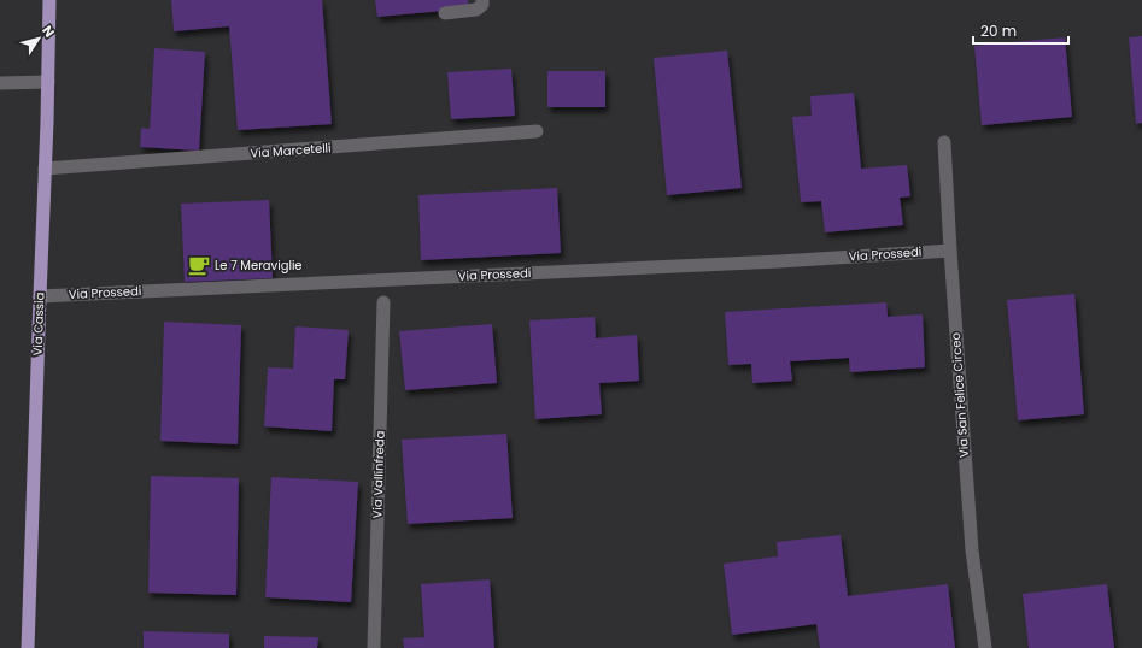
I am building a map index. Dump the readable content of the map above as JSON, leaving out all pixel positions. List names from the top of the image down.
{
  "streets": {
    "main road": ["Via Cassia"],
    "street": [
      "Via Marcetelli",
      "Via Prossedi",
      "Via San Felice Circeo",
      "Via Vallinfreda"
    ]
  },
  "crossings": [
    ["Via Marcetelli", "Via Cassia"],
    ["Via Prossedi", "Via Cassia"],
    ["Via Prossedi", "Via San Felice Circeo"]
  ],
  "places": {
    "cafe": ["Le 7 Meraviglie"]
  },
  "scale_bar": "20 m",
  "north": "top right"
}
